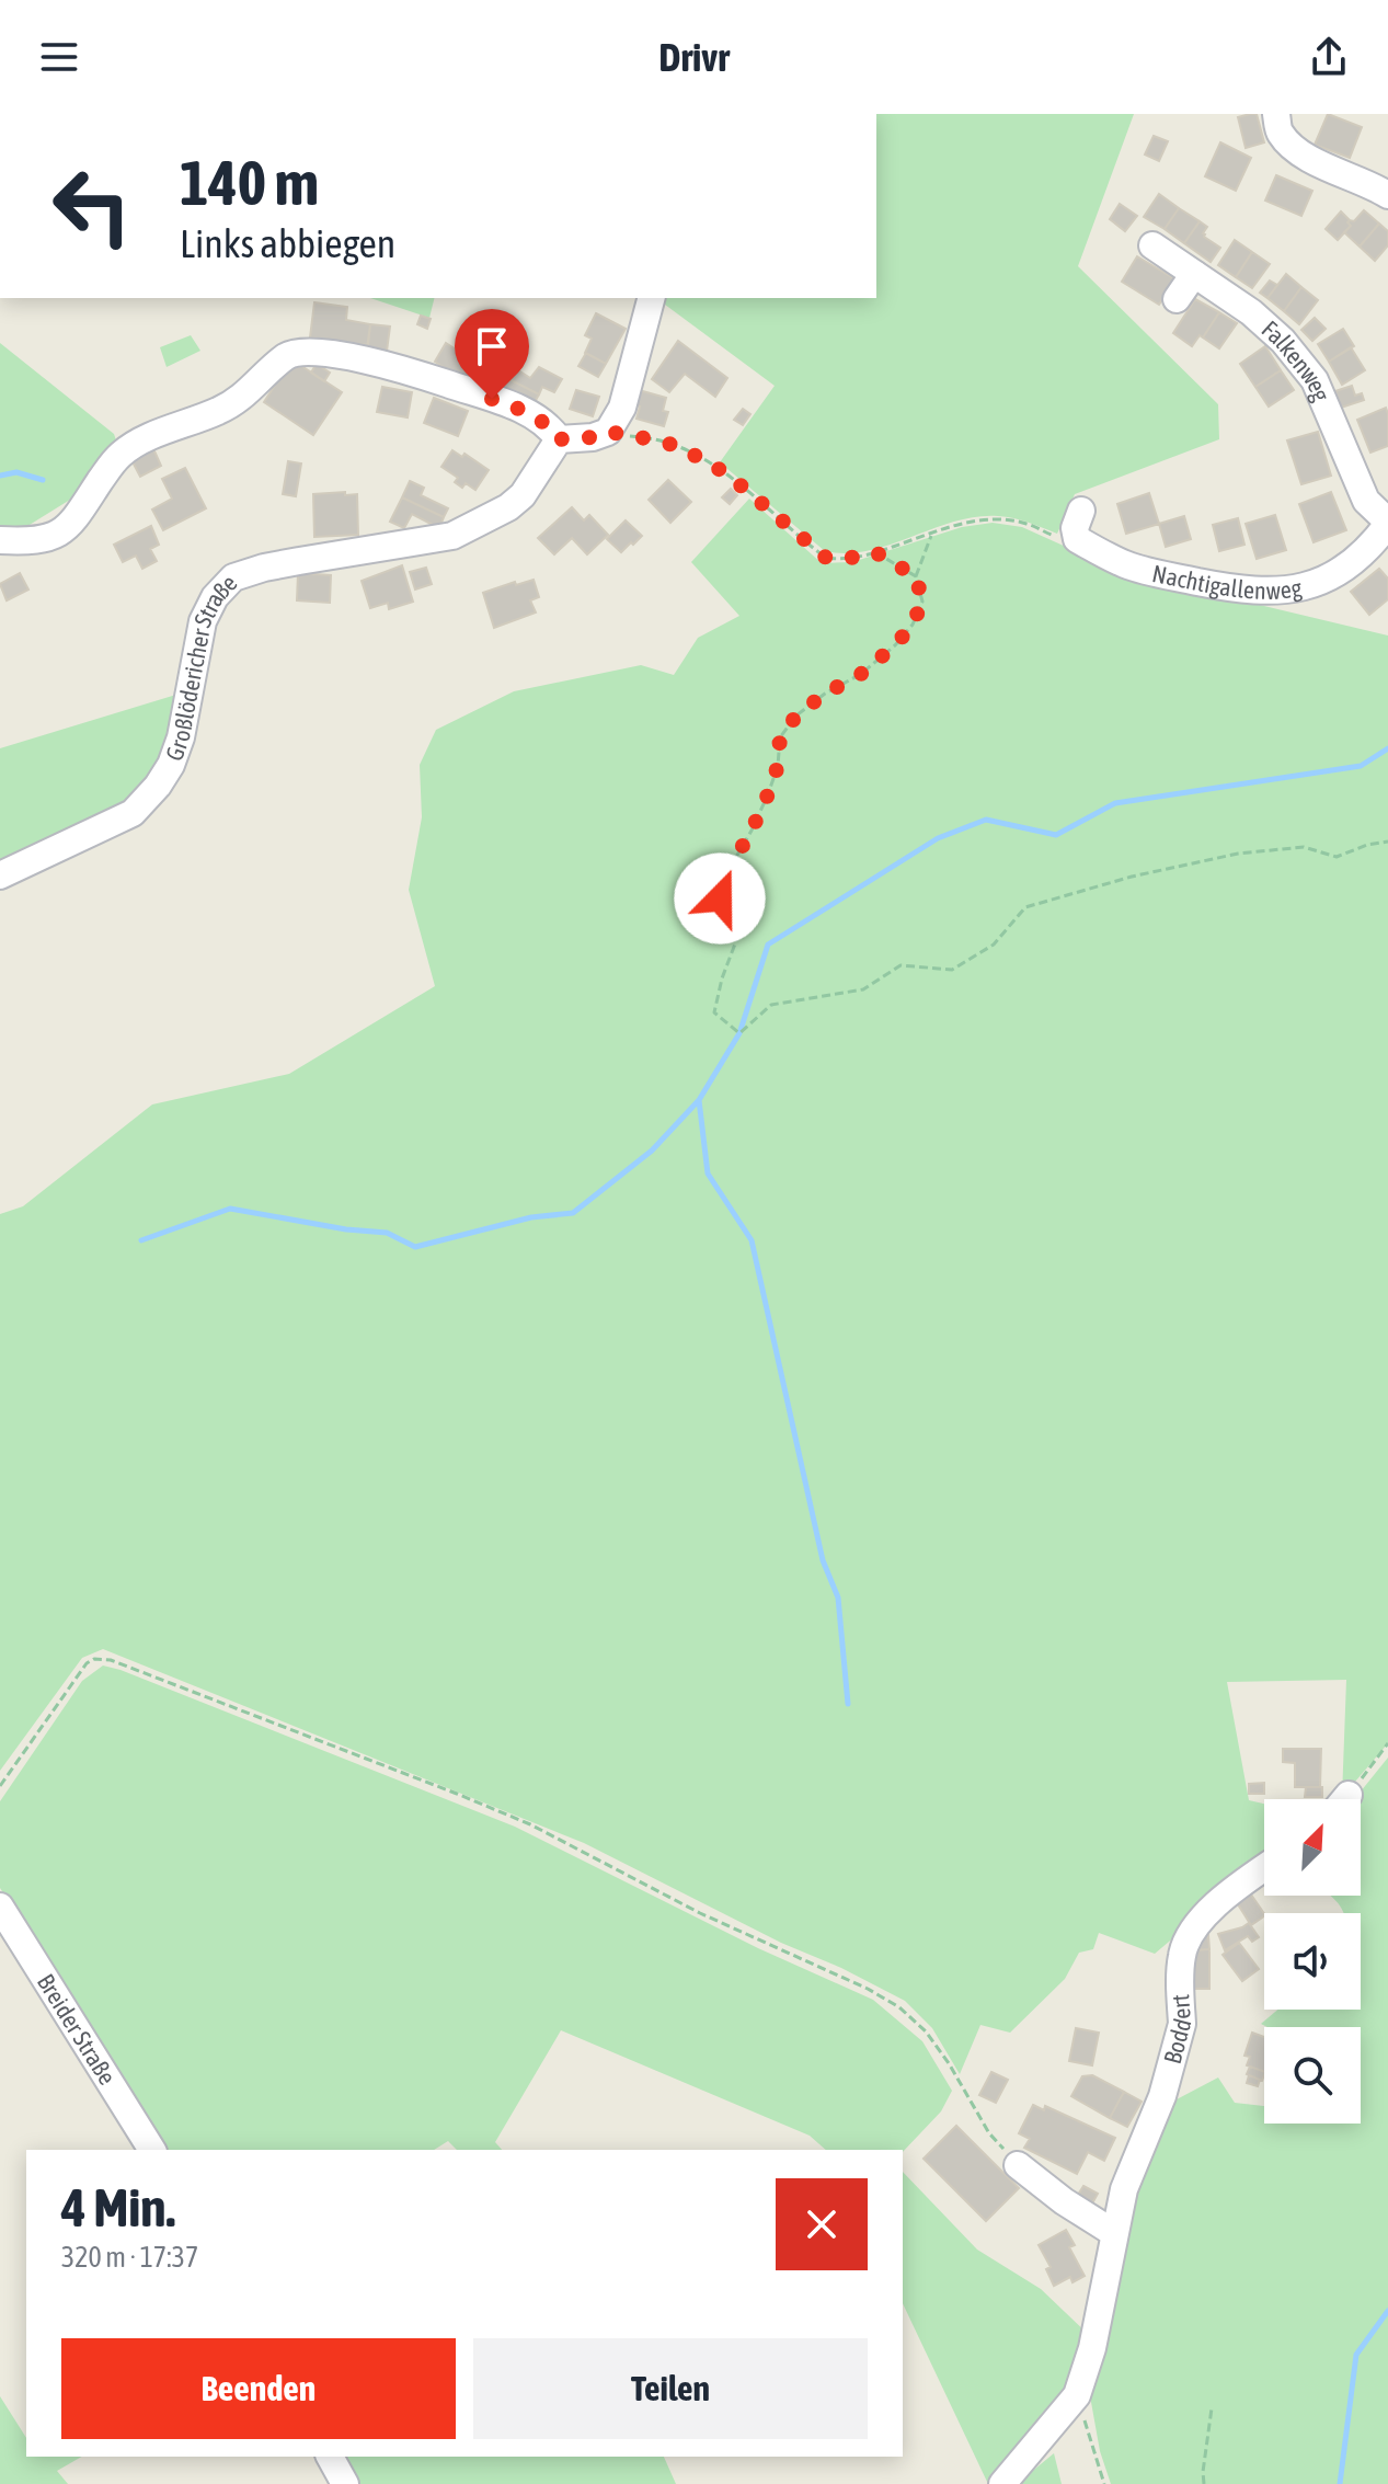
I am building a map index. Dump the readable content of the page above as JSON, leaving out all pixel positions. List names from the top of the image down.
{
  "streets": {
    "street": [
      "Falkenweg",
      "Nachtigallenweg",
      "Großlödericher Straße",
      "Boddert",
      "Breider Straße"
    ]
  },
  "crossings": [
    ["Falkenweg", "Nachtigallenweg"]
  ],
  "north": "top right",
  "page": {
    "header": "Drivr",
    "turn": ["140 m", "Links abbiegen"],
    "heading": ["4 Min.", "320 m · 17:37"],
    "buttons": ["Beenden", "Teilen"]
  }
}
